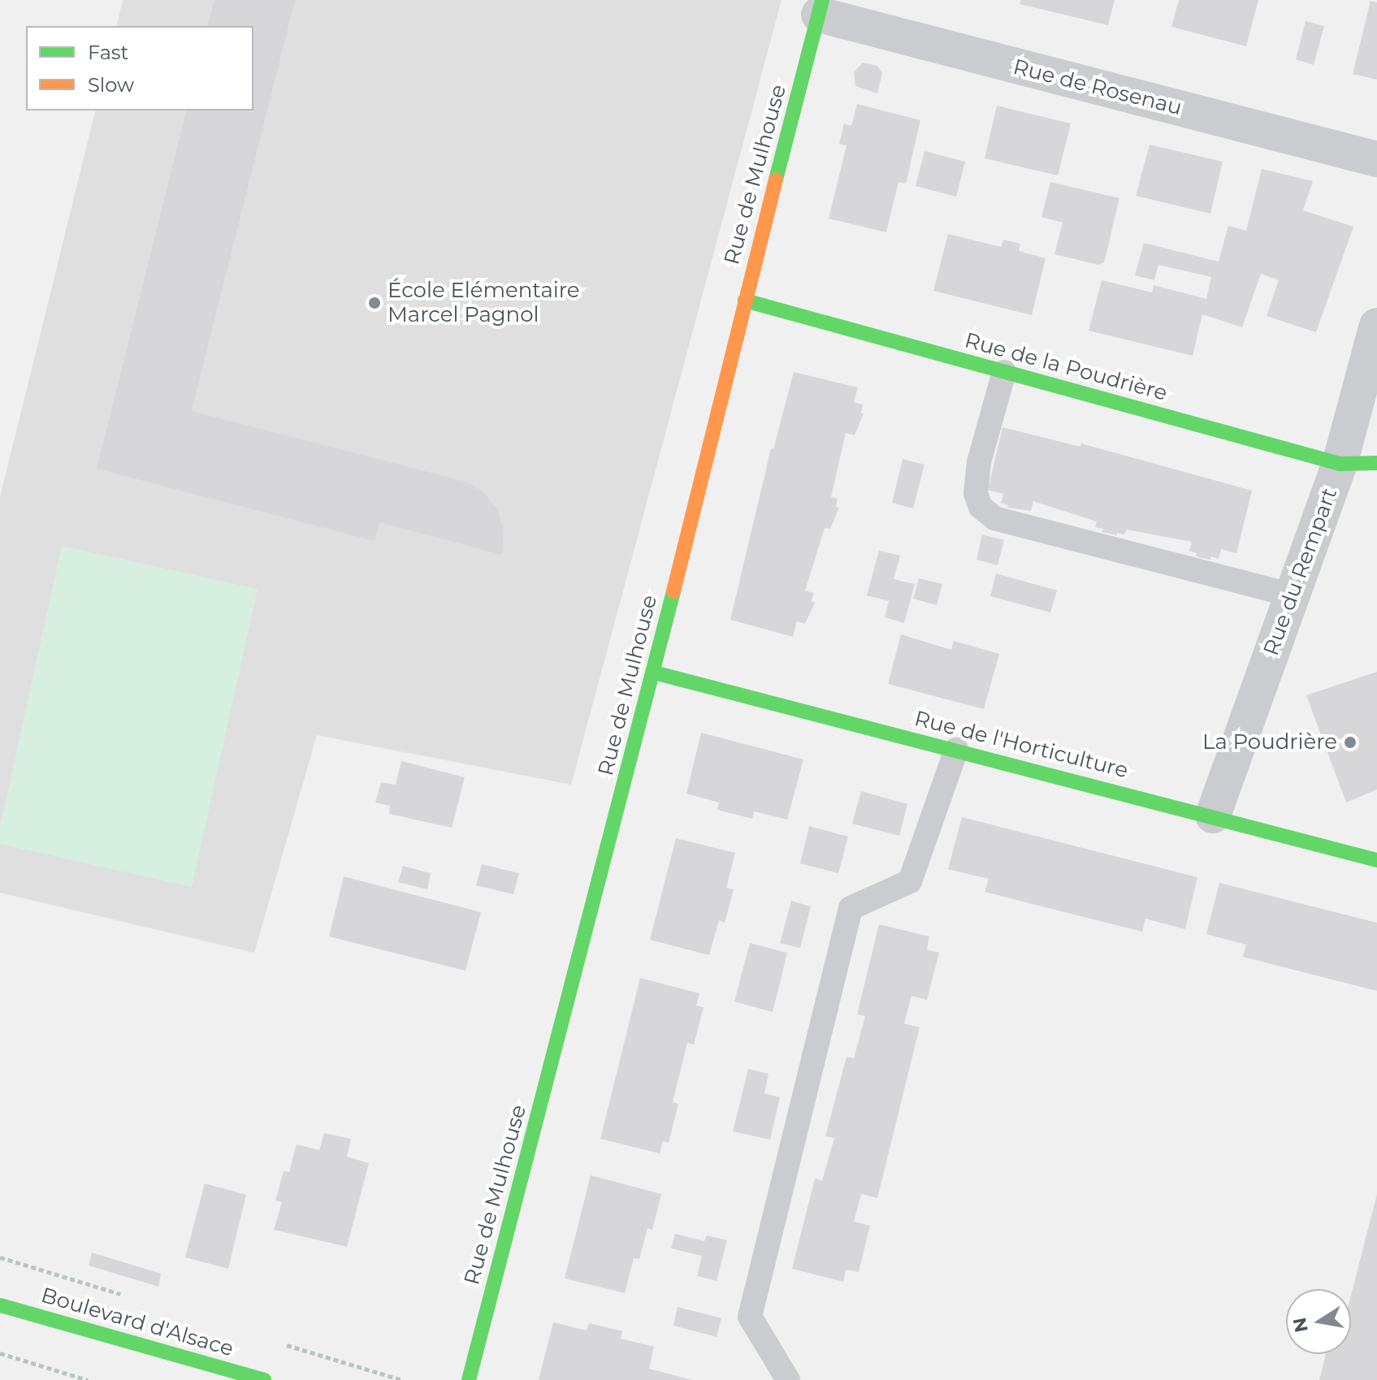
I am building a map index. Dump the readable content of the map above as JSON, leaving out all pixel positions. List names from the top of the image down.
{
  "streets": {
    "street": [
      "Rue de Rosenau",
      "Rue de Mulhouse",
      "Rue de la Poudrière",
      "Rue du Rempart",
      "Rue de l'Horticulture",
      "Boulevard d'Alsace"
    ]
  },
  "crossings": [
    ["Rue de Rosenau", "Rue de Mulhouse"],
    ["Rue de Mulhouse", "Rue de la Poudrière"],
    ["Rue de Mulhouse", "Rue de l'Horticulture"],
    ["Rue de la Poudrière", "Rue du Rempart"],
    ["Rue du Rempart", "Rue de l'Horticulture"]
  ],
  "places": ["École Elémentaire Marcel Pagnol", "La Poudrière"],
  "legend": ["Fast", "Slow"],
  "north": "left"
}
